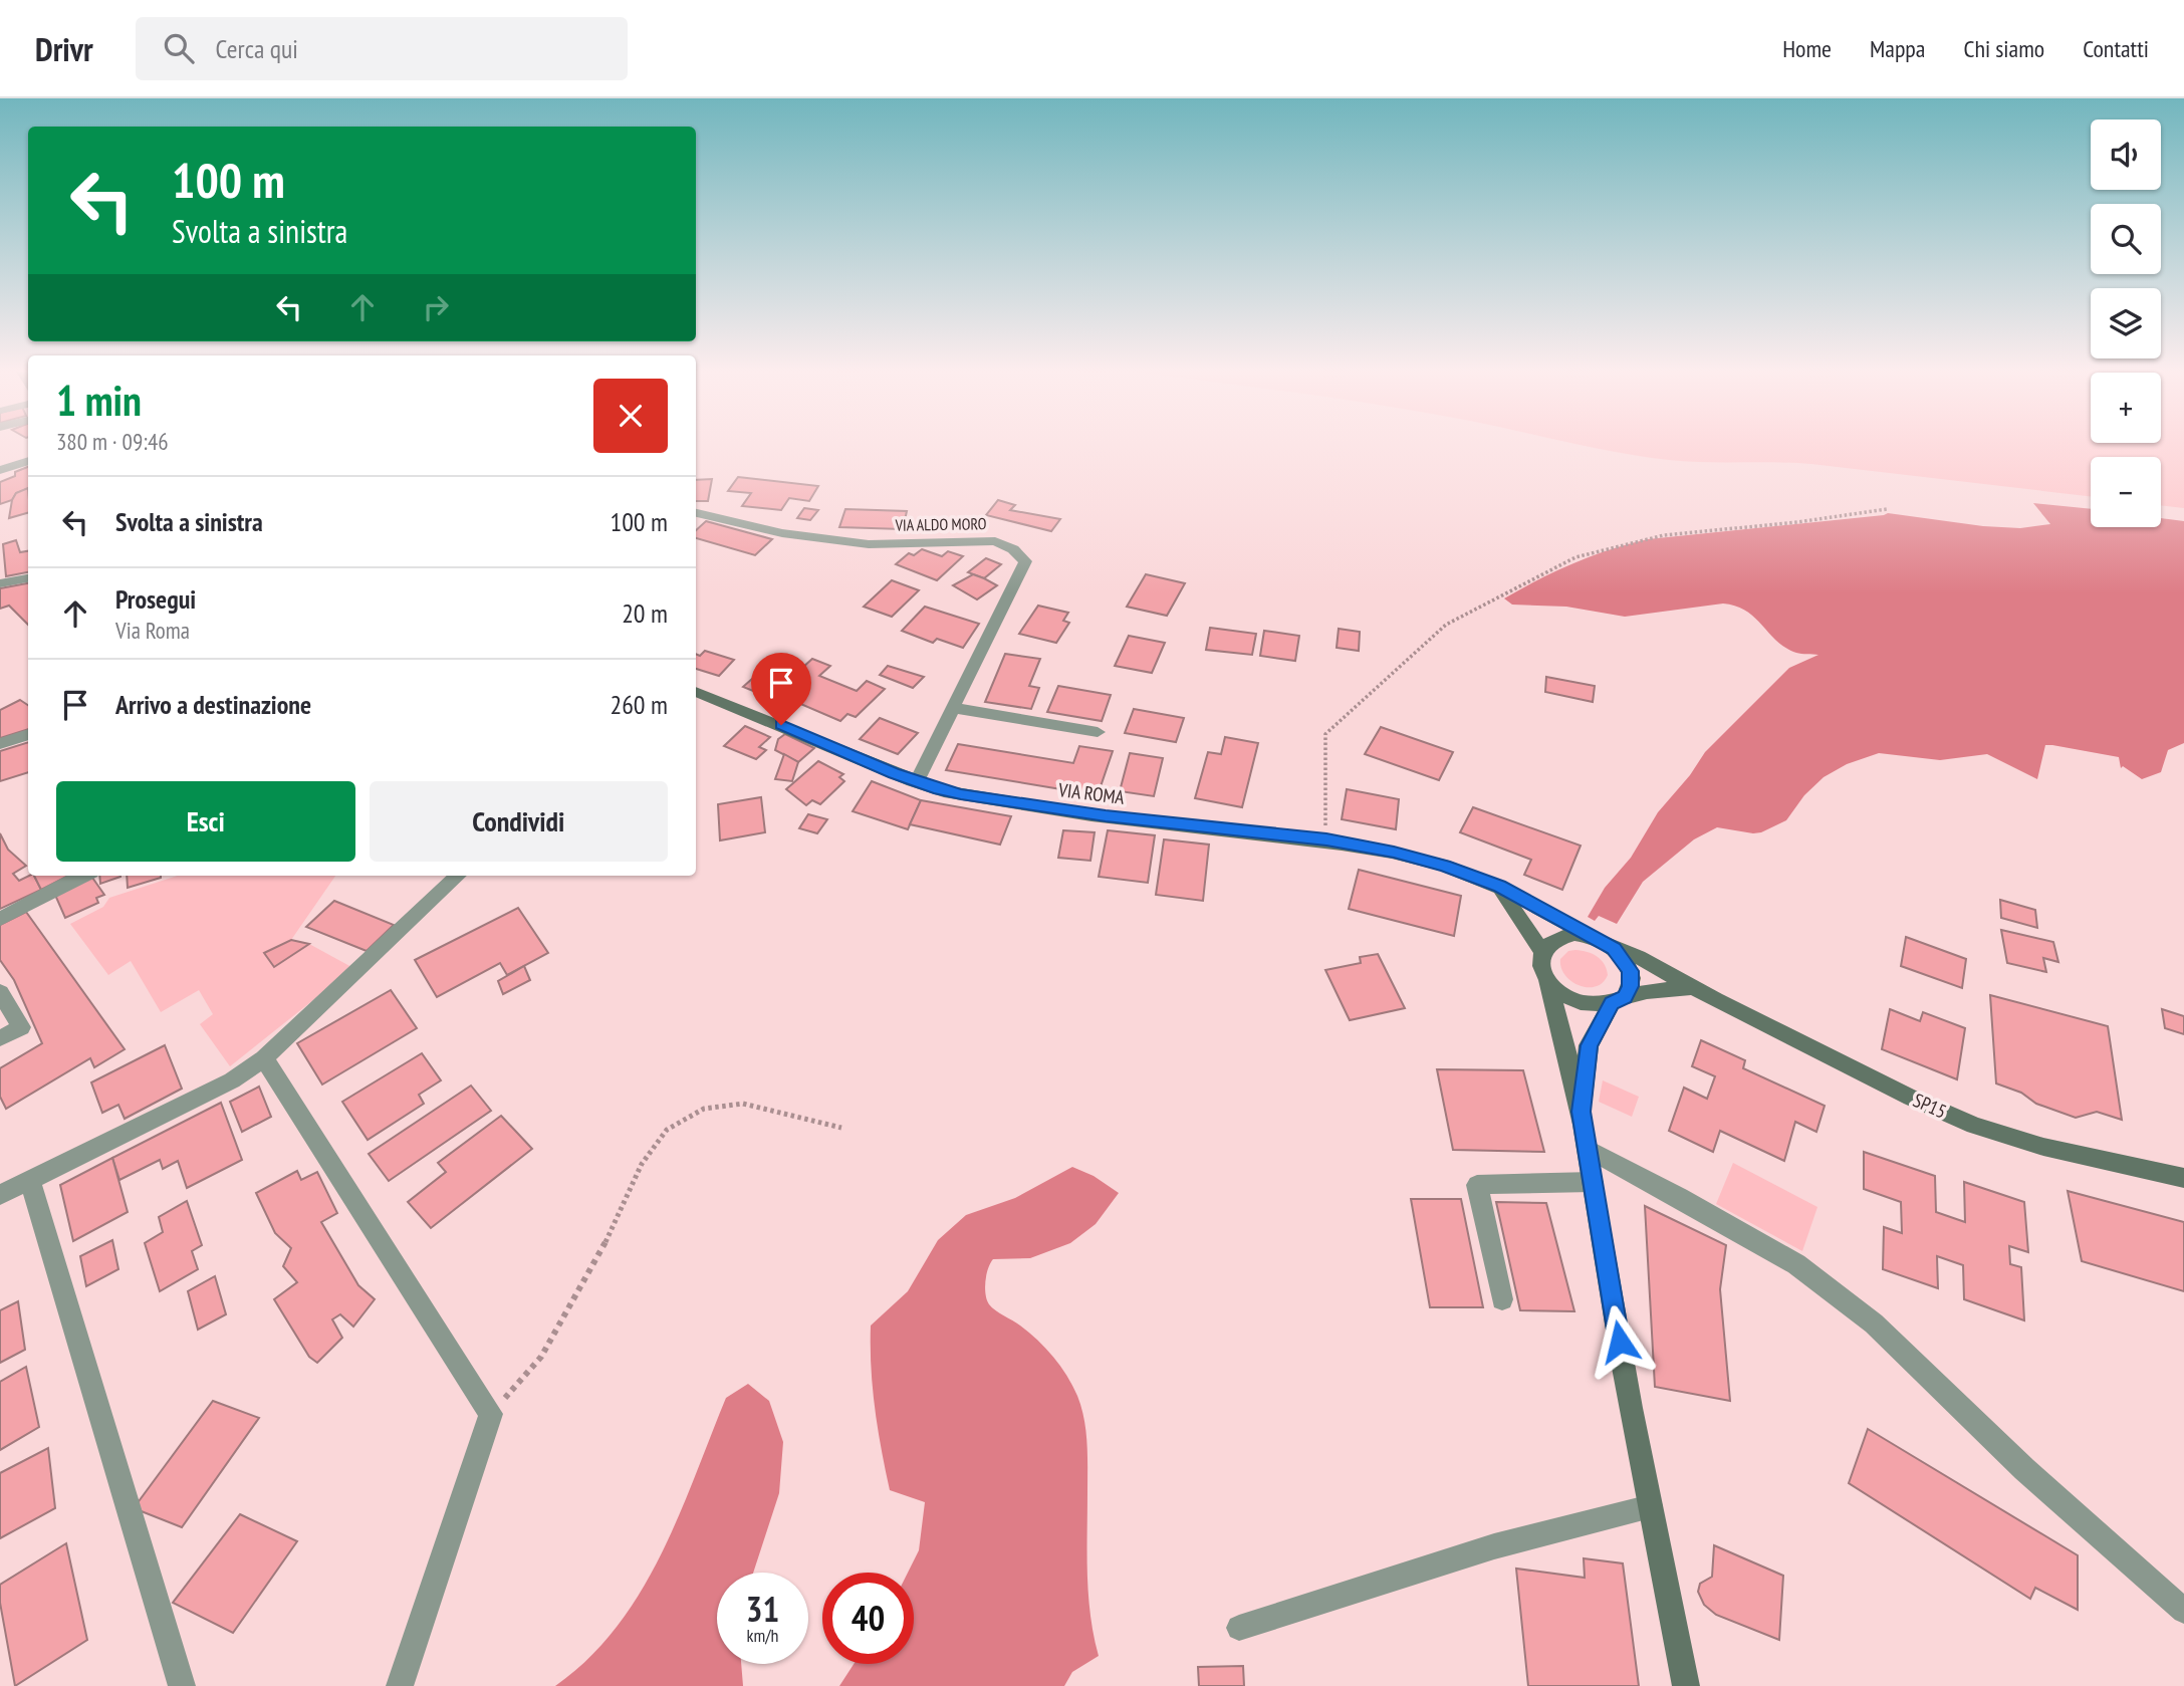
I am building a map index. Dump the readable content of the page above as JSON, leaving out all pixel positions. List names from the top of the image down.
{
  "streets": {
    "street": ["VIA ALDO MORO", "VIA ROMA", "SP15"]
  },
  "crossings": [
    ["VIA ALDO MORO", "VIA ROMA"],
    ["VIA ROMA", "SP15"]
  ],
  "page": {
    "header": "Drivr",
    "search": "Cerca qui",
    "nav": [
      "Home",
      "Mappa",
      "Chi siamo",
      "Contatti"
    ],
    "map_buttons": ["+", "−"],
    "turn": ["100 m", "Svolta a sinistra"],
    "heading": ["1 min", "380 m · 09:46"],
    "list": [
      {
        "name": "Svolta a sinistra",
        "value": "100 m"
      },
      {
        "name": "Prosegui",
        "note": "Via Roma",
        "value": "20 m"
      },
      {
        "name": "Arrivo a destinazione",
        "value": "260 m"
      }
    ],
    "buttons": ["Esci", "Condividi"],
    "speed": "31 km/h",
    "limit": "40"
  }
}
